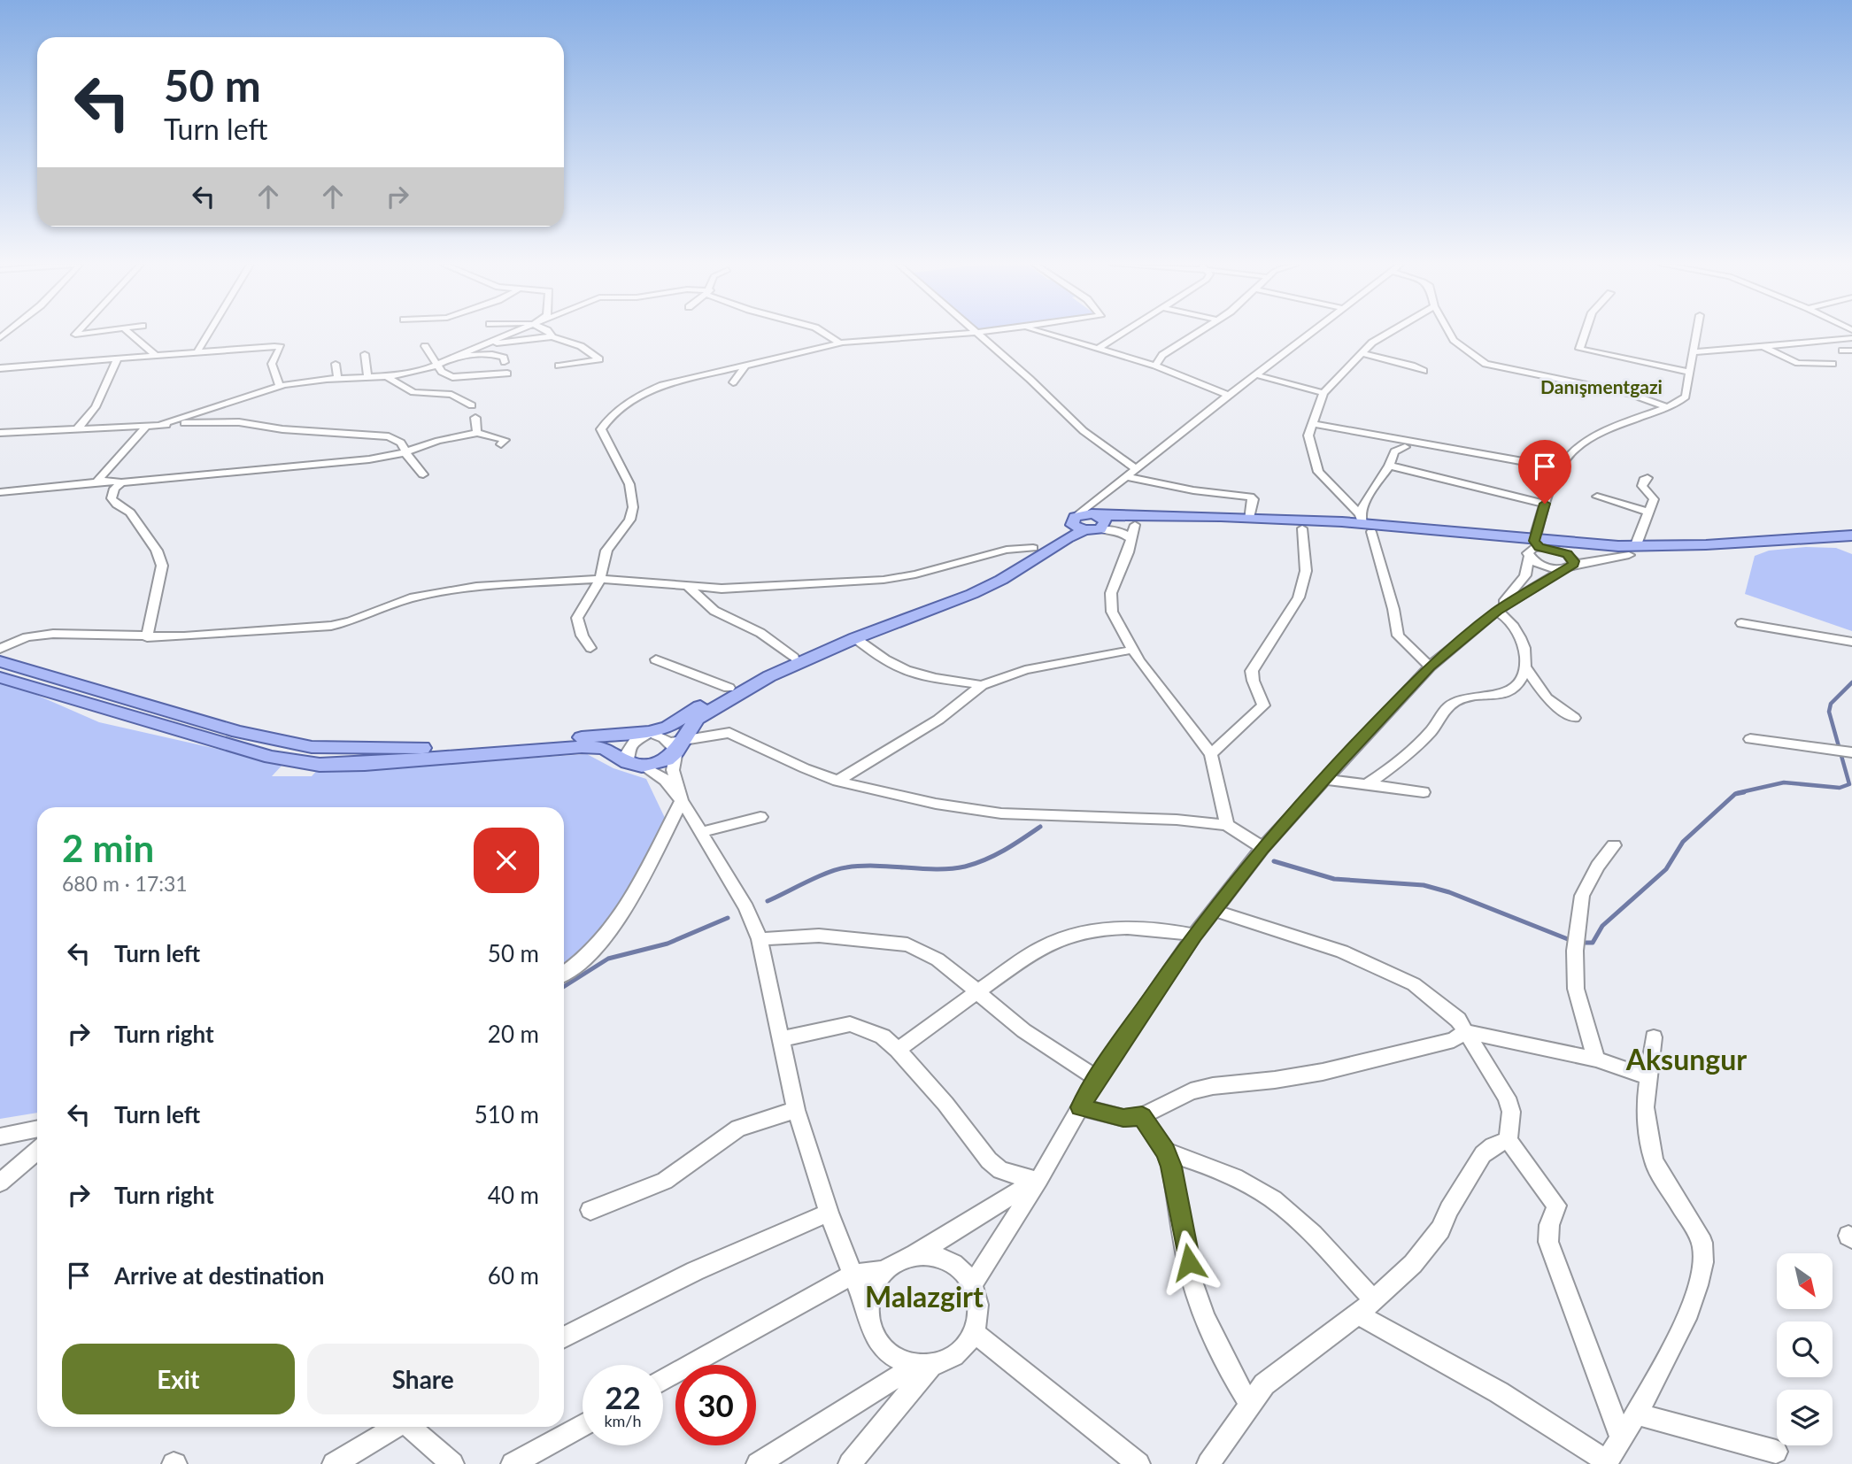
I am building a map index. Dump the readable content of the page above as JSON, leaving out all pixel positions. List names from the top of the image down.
{
  "districts": ["Danışmentgazi", "Aksungur", "Malazgirt"],
  "north": "bottom right",
  "page": {
    "turn": ["50 m", "Turn left"],
    "heading": ["2 min", "680 m · 17:31"],
    "list": [
      {
        "name": "Turn left",
        "value": "50 m"
      },
      {
        "name": "Turn right",
        "value": "20 m"
      },
      {
        "name": "Turn left",
        "value": "510 m"
      },
      {
        "name": "Turn right",
        "value": "40 m"
      },
      {
        "name": "Arrive at destination",
        "value": "60 m"
      }
    ],
    "buttons": ["Exit", "Share"],
    "speed": "22 km/h",
    "limit": "30"
  }
}
